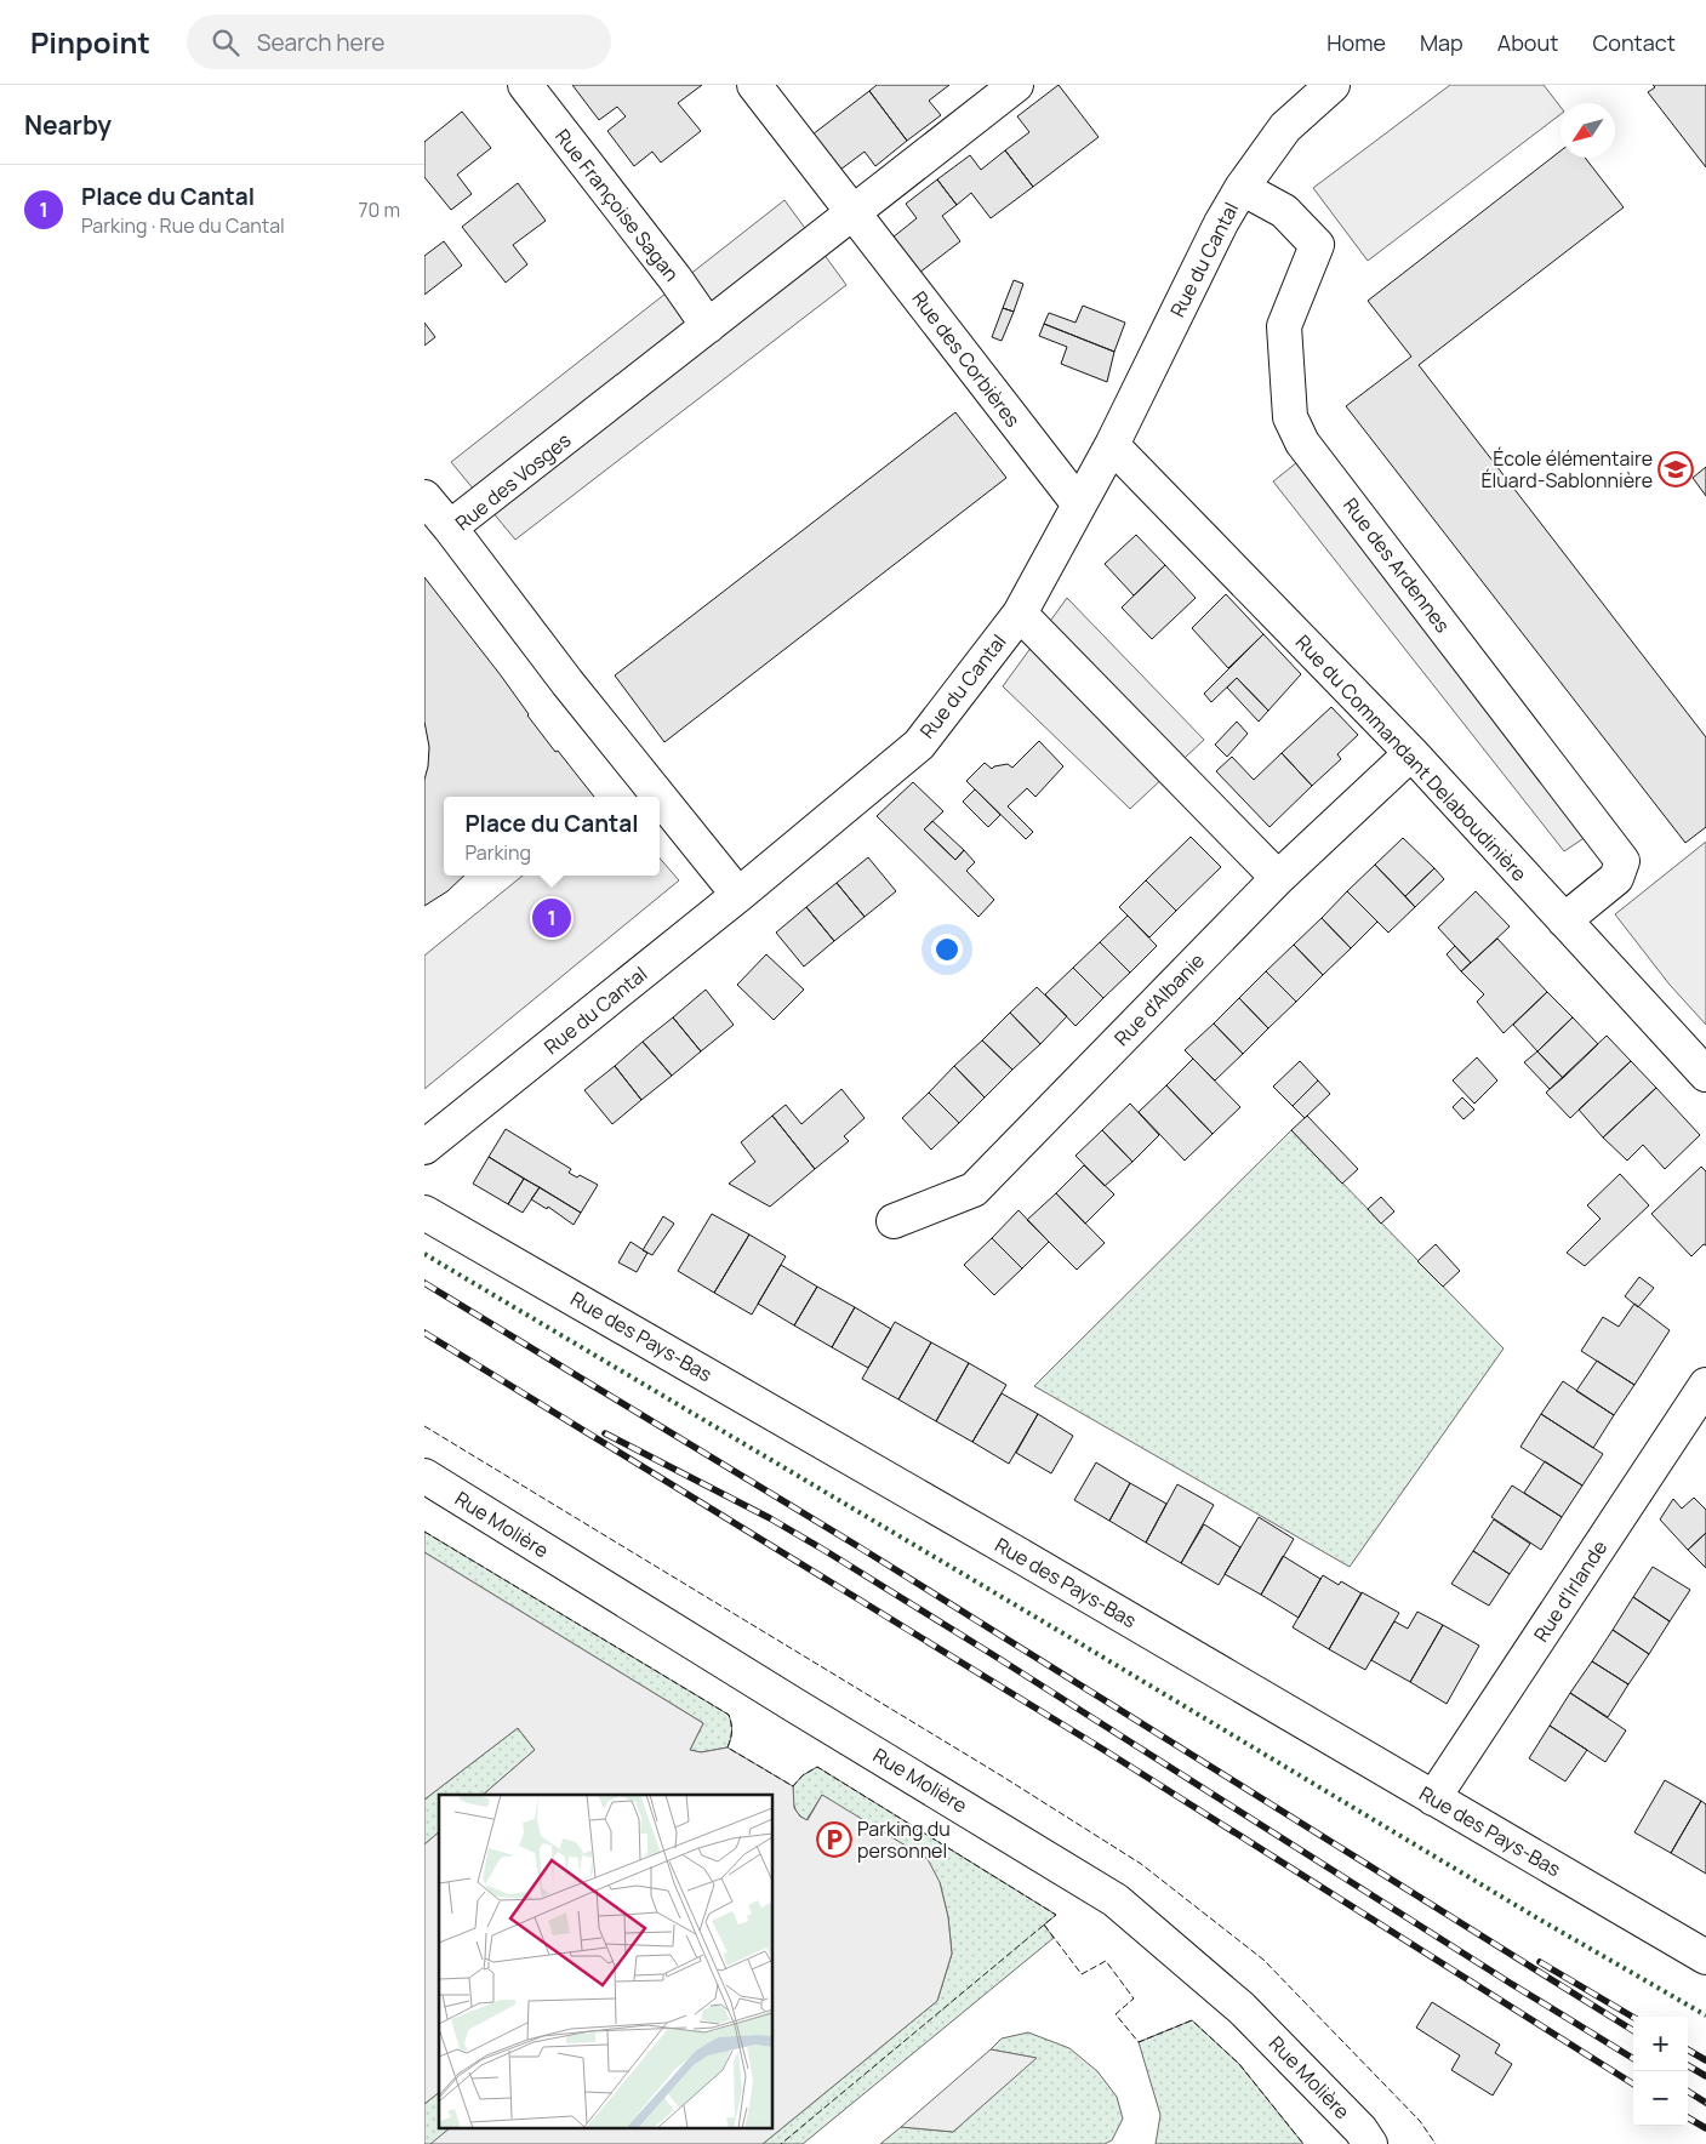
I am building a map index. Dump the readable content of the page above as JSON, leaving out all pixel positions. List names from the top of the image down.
{
  "streets": {
    "street": [
      "Rue Françoise Sagan",
      "Rue du Cantal",
      "Rue des Corbières",
      "Rue des Vosges",
      "Rue des Ardennes",
      "Rue du Commandant Delaboudinière",
      "Rue d'Albanie",
      "Rue des Pays-Bas",
      "Rue Molière",
      "Rue d'Irlande"
    ]
  },
  "crossings": [
    ["Rue Françoise Sagan", "Rue des Vosges"],
    ["Rue du Cantal", "Rue des Corbières"],
    ["Rue du Cantal", "Rue des Vosges"],
    ["Rue du Cantal", "Rue des Ardennes"],
    ["Rue du Cantal", "Rue du Commandant Delaboudinière"],
    ["Rue des Corbières", "Rue des Vosges"],
    ["Rue des Ardennes", "Rue du Commandant Delaboudinière"],
    ["Rue du Commandant Delaboudinière", "Rue d'Albanie"],
    ["Rue des Pays-Bas", "Rue d'Irlande"]
  ],
  "places": {
    "school or university": ["École élémentaire Éluard-Sablonnière"],
    "parking": ["Parking du personnel"]
  },
  "north": "bottom left",
  "page": {
    "header": "Pinpoint",
    "search": "Search here",
    "nav": [
      "Home",
      "Map",
      "About",
      "Contact"
    ],
    "heading": "Nearby",
    "list": [
      {
        "mark": "1",
        "name": "Place du Cantal",
        "note": "Parking · Rue du Cantal",
        "value": "70 m"
      }
    ],
    "popup": ["Place du Cantal", "Parking"],
    "pins": "1",
    "map_buttons": ["+", "−"]
  }
}
